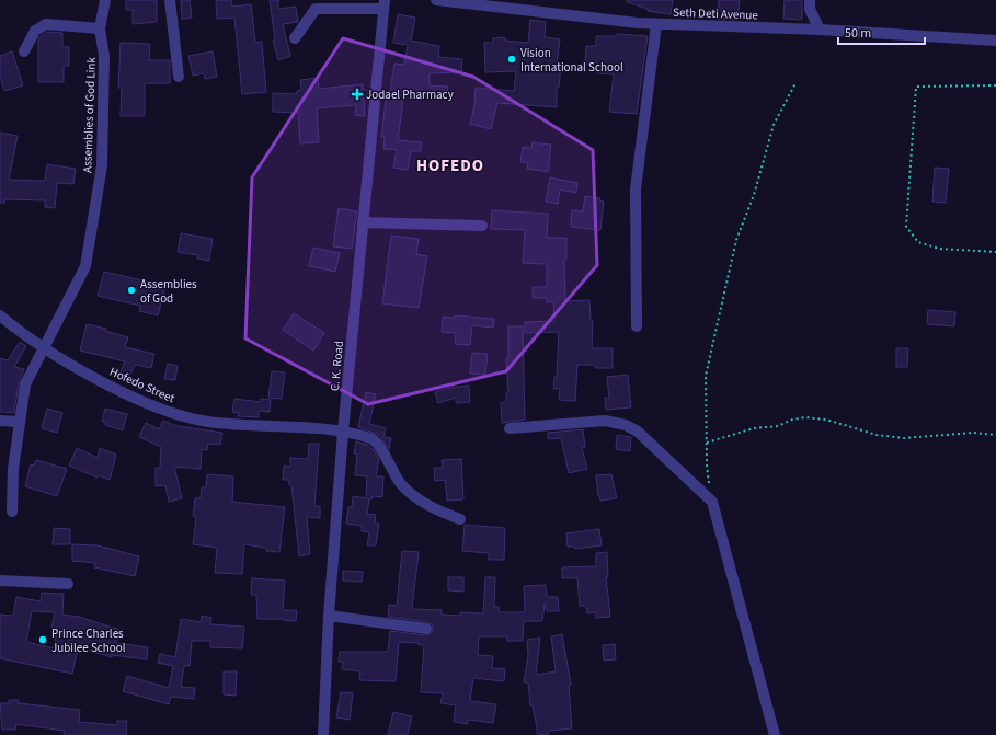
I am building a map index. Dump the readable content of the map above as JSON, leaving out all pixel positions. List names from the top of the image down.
{
  "streets": {
    "street": [
      "Seth Deti Avenue",
      "Assemblies of God Link",
      "C. K. Road",
      "Hofedo Street"
    ]
  },
  "crossings": [
    ["Assemblies of God Link", "Hofedo Street"],
    ["C. K. Road", "Hofedo Street"]
  ],
  "districts": ["HOFEDO"],
  "places": {
    "other": ["Vision International School", "Assemblies of God", "Prince Charles Jubilee School"],
    "health": ["Jodael Pharmacy"]
  },
  "scale_bar": "50 m"
}
